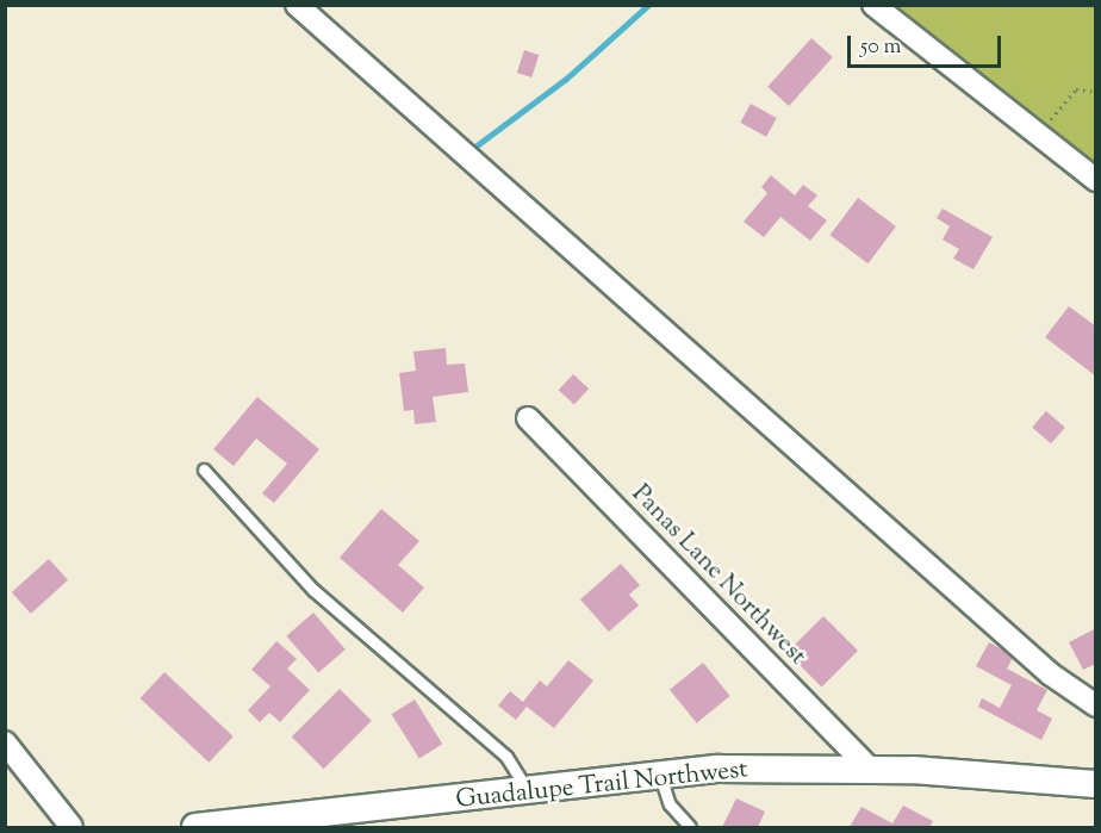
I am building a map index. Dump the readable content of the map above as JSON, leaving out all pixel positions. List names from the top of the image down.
{
  "streets": {
    "street": ["Panas Lane Northwest", "Guadalupe Trail Northwest"]
  },
  "crossings": [
    ["Panas Lane Northwest", "Guadalupe Trail Northwest"]
  ],
  "scale_bar": "50 m"
}
